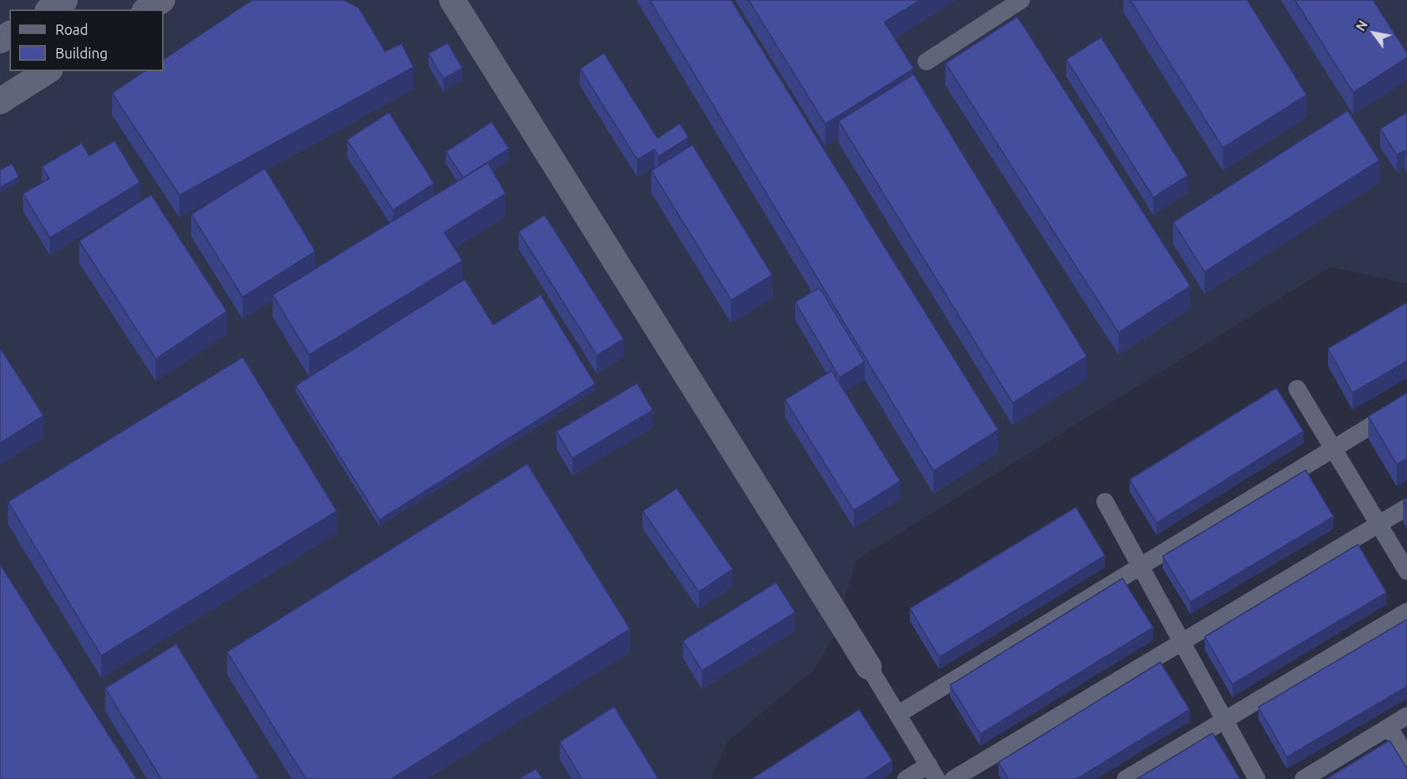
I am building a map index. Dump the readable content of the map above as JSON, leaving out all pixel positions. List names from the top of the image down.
{
  "legend": ["Road", "Building"],
  "north": "top left"
}
